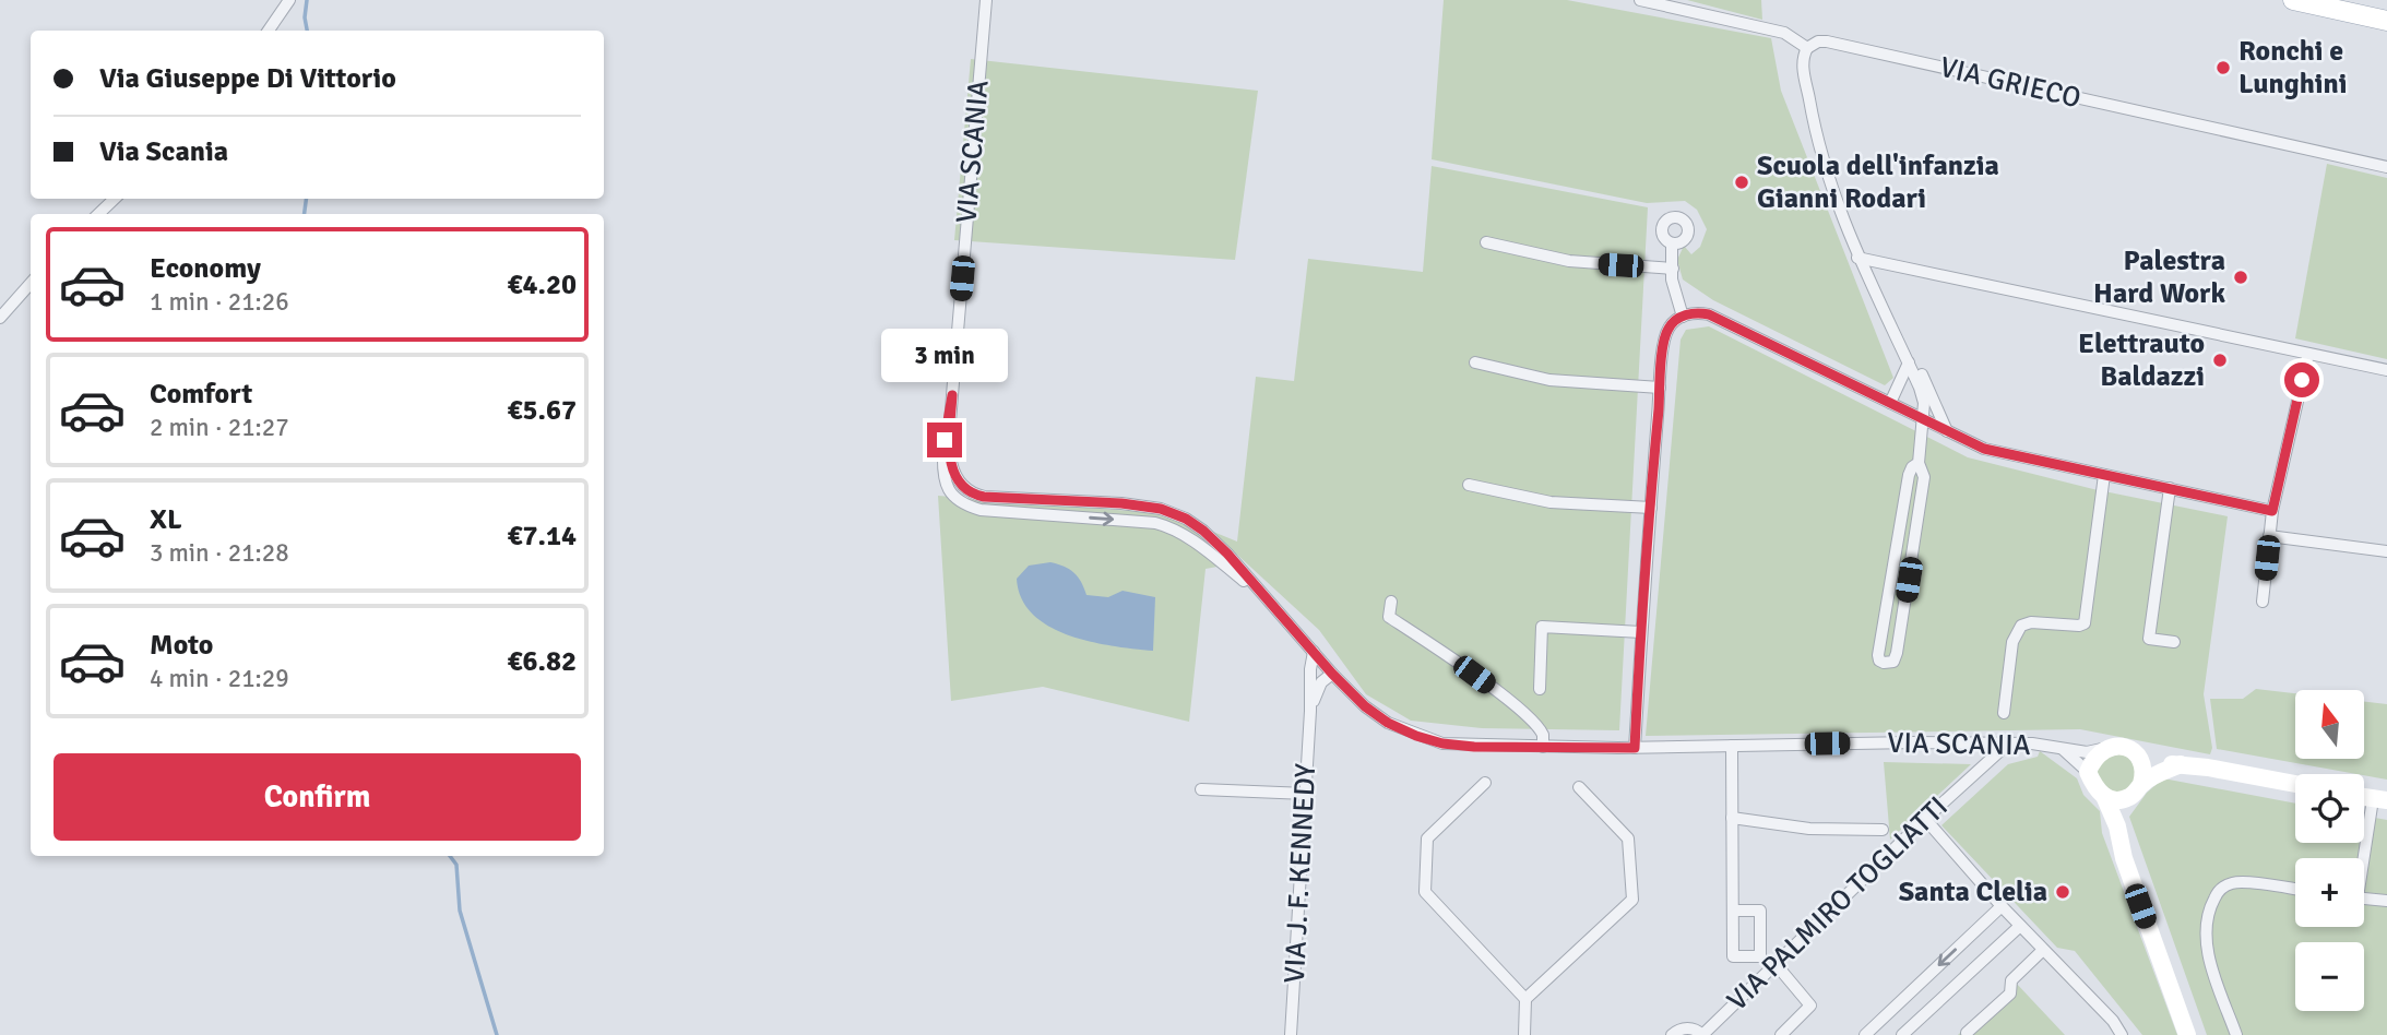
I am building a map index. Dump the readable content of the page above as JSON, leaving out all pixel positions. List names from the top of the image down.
{
  "streets": {
    "main road": ["VIA SCANIA"],
    "street": ["VIA GRIECO", "VIA J. F. KENNEDY", "VIA PALMIRO TOGLIATTI"]
  },
  "crossings": [
    ["VIA SCANIA", "VIA J. F. KENNEDY"],
    ["VIA SCANIA", "VIA PALMIRO TOGLIATTI"]
  ],
  "places": [
    "Ronchi e Lunghini",
    "Scuola dell'infanzia Gianni Rodari",
    "Palestra Hard Work",
    "Elettrauto Baldazzi",
    "Santa Clelia"
  ],
  "north": "top",
  "page": {
    "banner": ["Via Giuseppe Di Vittorio", "Via Scania"],
    "list": [
      {
        "name": "Economy",
        "note": "1 min · 21:26",
        "value": "€4.20"
      },
      {
        "name": "Comfort",
        "note": "2 min · 21:27",
        "value": "€5.67"
      },
      {
        "name": "XL",
        "note": "3 min · 21:28",
        "value": "€7.14"
      },
      {
        "name": "Moto",
        "note": "4 min · 21:29",
        "value": "€6.82"
      }
    ],
    "bubble": "3 min",
    "map_buttons": ["+", "−"],
    "buttons": "Confirm"
  }
}
